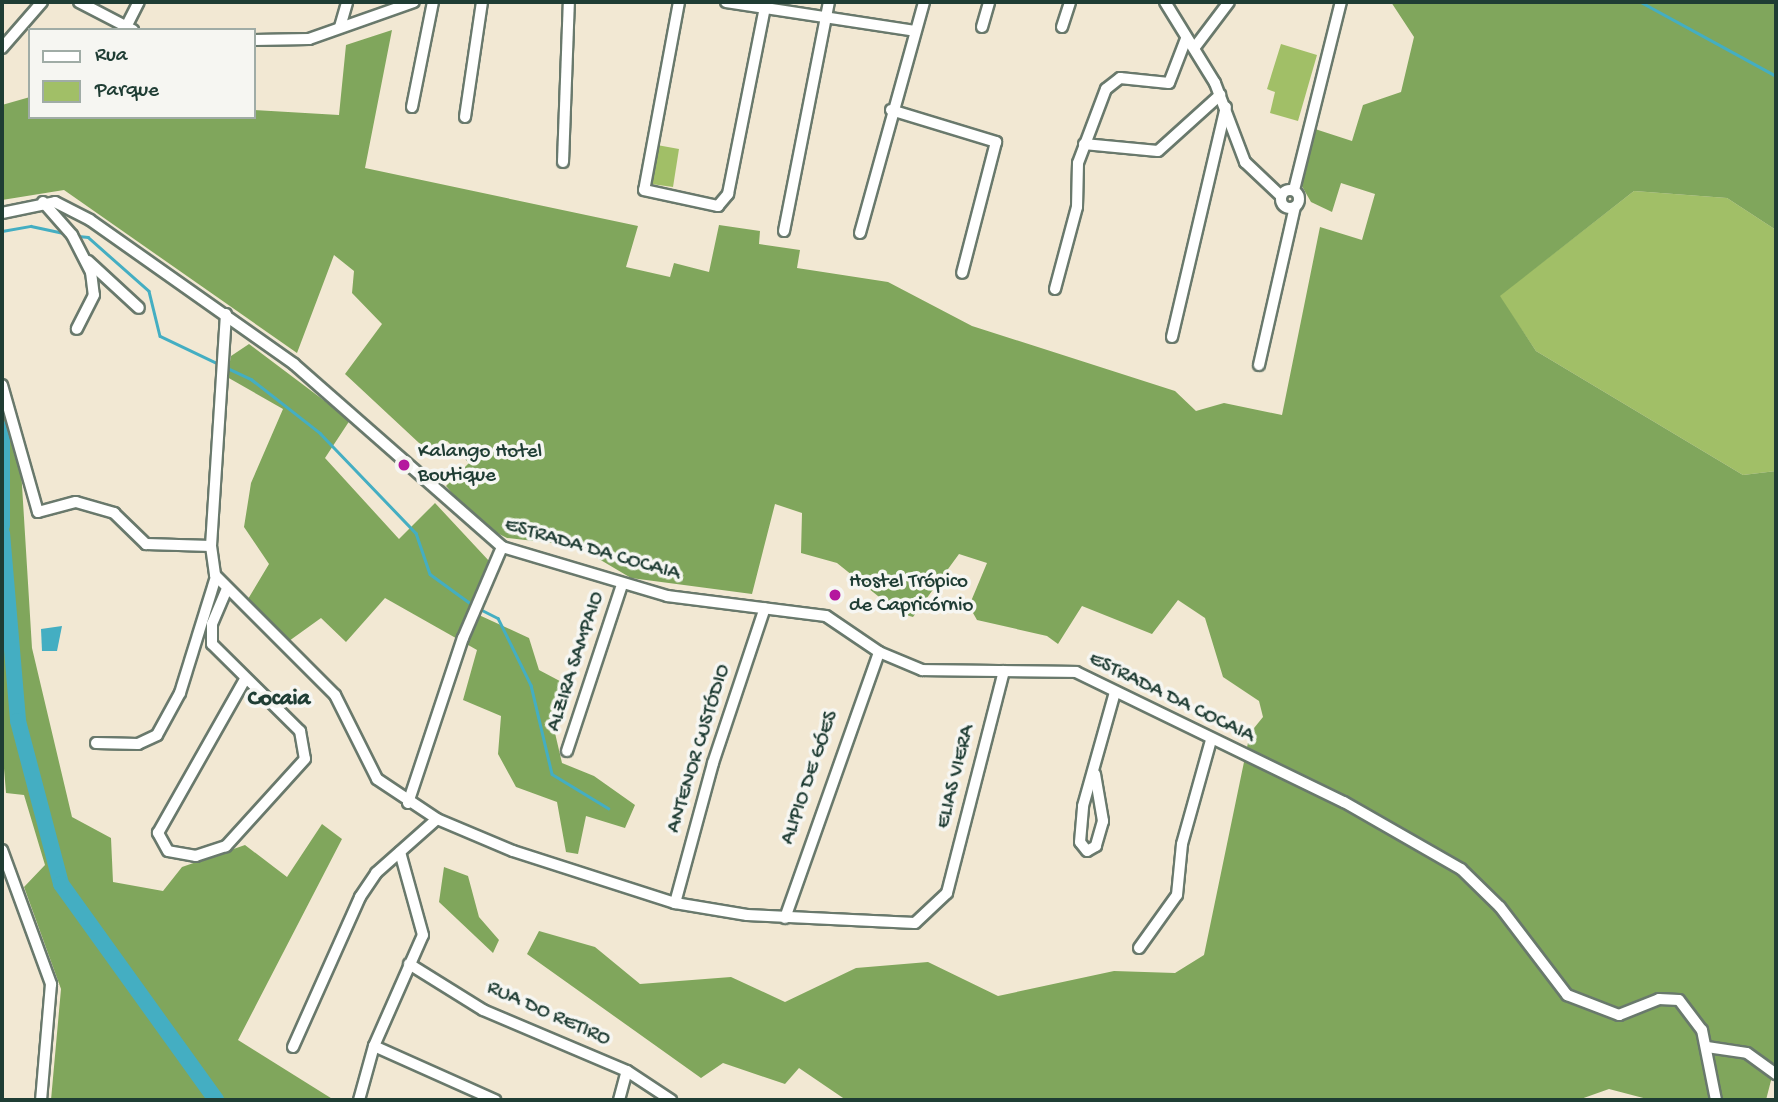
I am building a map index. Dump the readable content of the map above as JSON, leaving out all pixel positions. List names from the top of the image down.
{
  "streets": {
    "street": [
      "ESTRADA DA COCAIA",
      "ALZIRA SAMPAIO",
      "ANTENOR CUSTÓDIO",
      "ALIPIO DE GÓES",
      "RUA DO RETIRO"
    ]
  },
  "crossings": [
    ["ESTRADA DA COCAIA", "ALZIRA SAMPAIO"],
    ["ESTRADA DA COCAIA", "ANTENOR CUSTÓDIO"],
    ["ESTRADA DA COCAIA", "ALIPIO DE GÓES"]
  ],
  "districts": ["Cocaia"],
  "places": ["Kalango Hotel Boutique", "Hostel Trópico de Capricórnio"],
  "legend": ["Rua", "Parque"]
}
